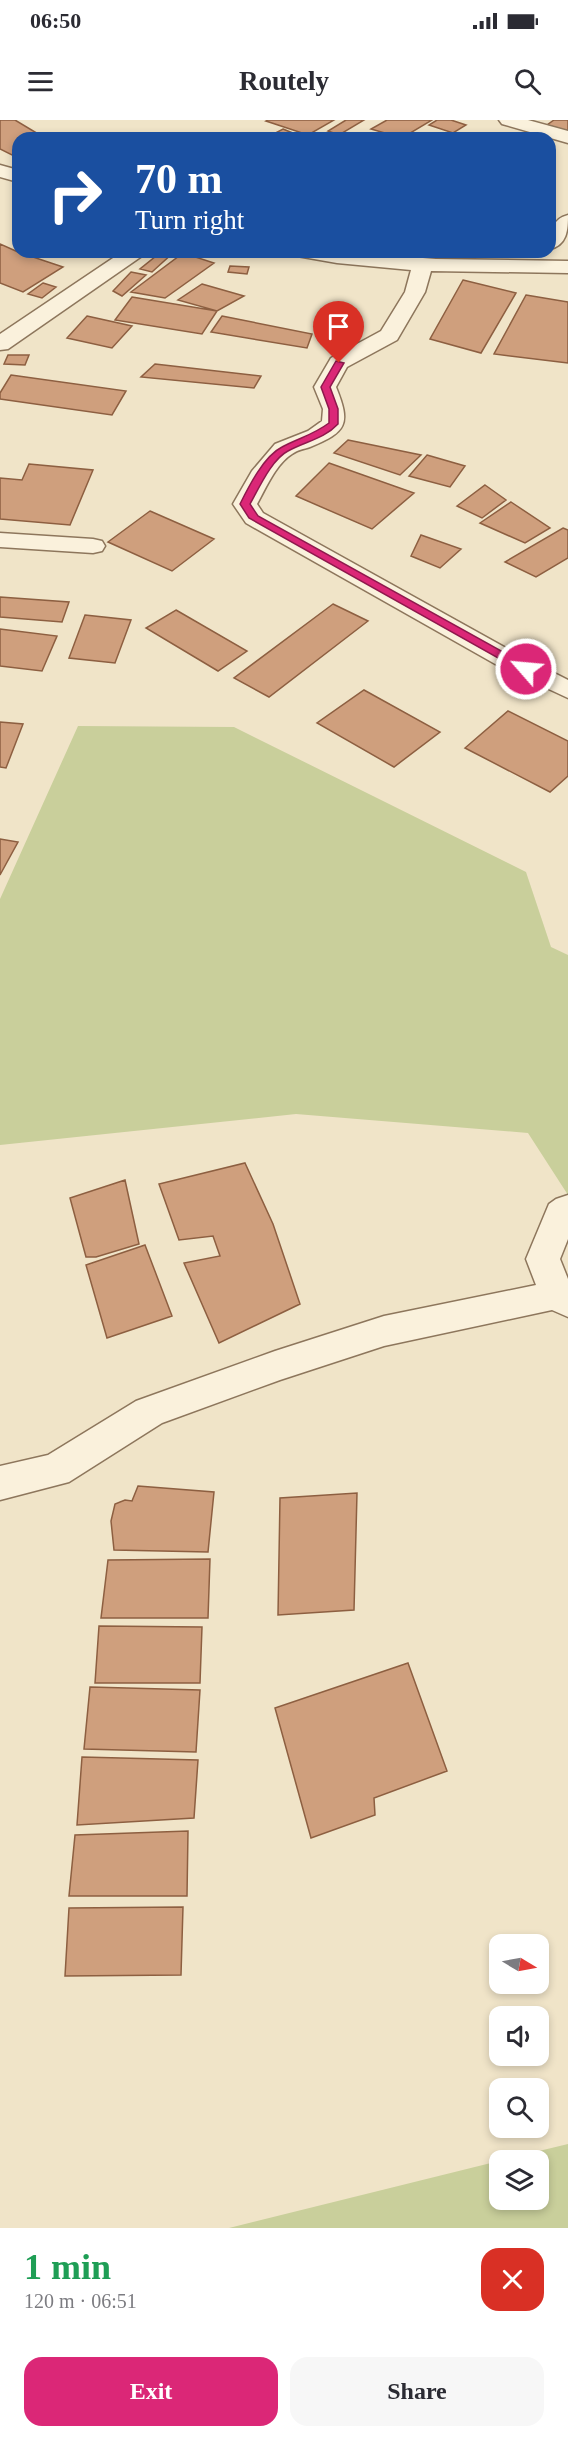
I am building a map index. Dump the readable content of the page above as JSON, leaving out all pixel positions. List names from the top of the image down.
{
  "north": "right",
  "page": {
    "status": "06:50",
    "header": "Routely",
    "turn": ["70 m", "Turn right"],
    "heading": ["1 min", "120 m · 06:51"],
    "buttons": ["Exit", "Share"]
  }
}
